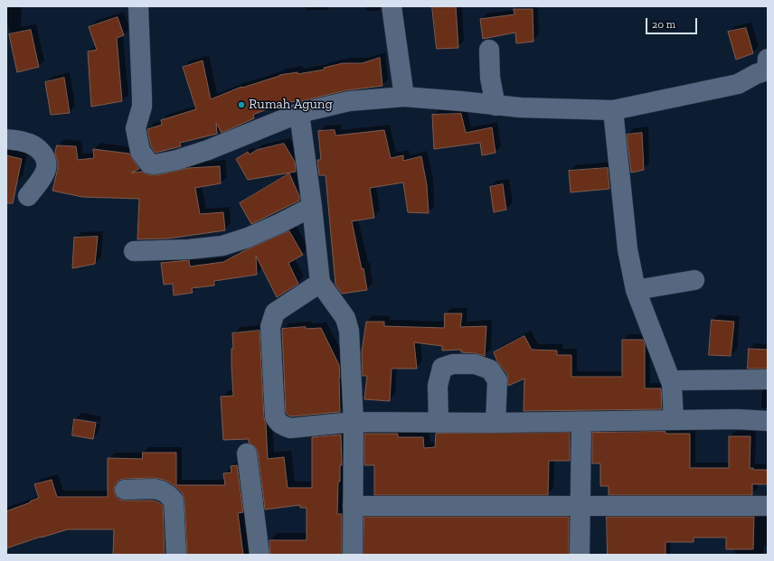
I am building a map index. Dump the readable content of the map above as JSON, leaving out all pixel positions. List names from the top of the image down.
{
  "places": ["Rumah Agung"],
  "scale_bar": "20 m"
}
